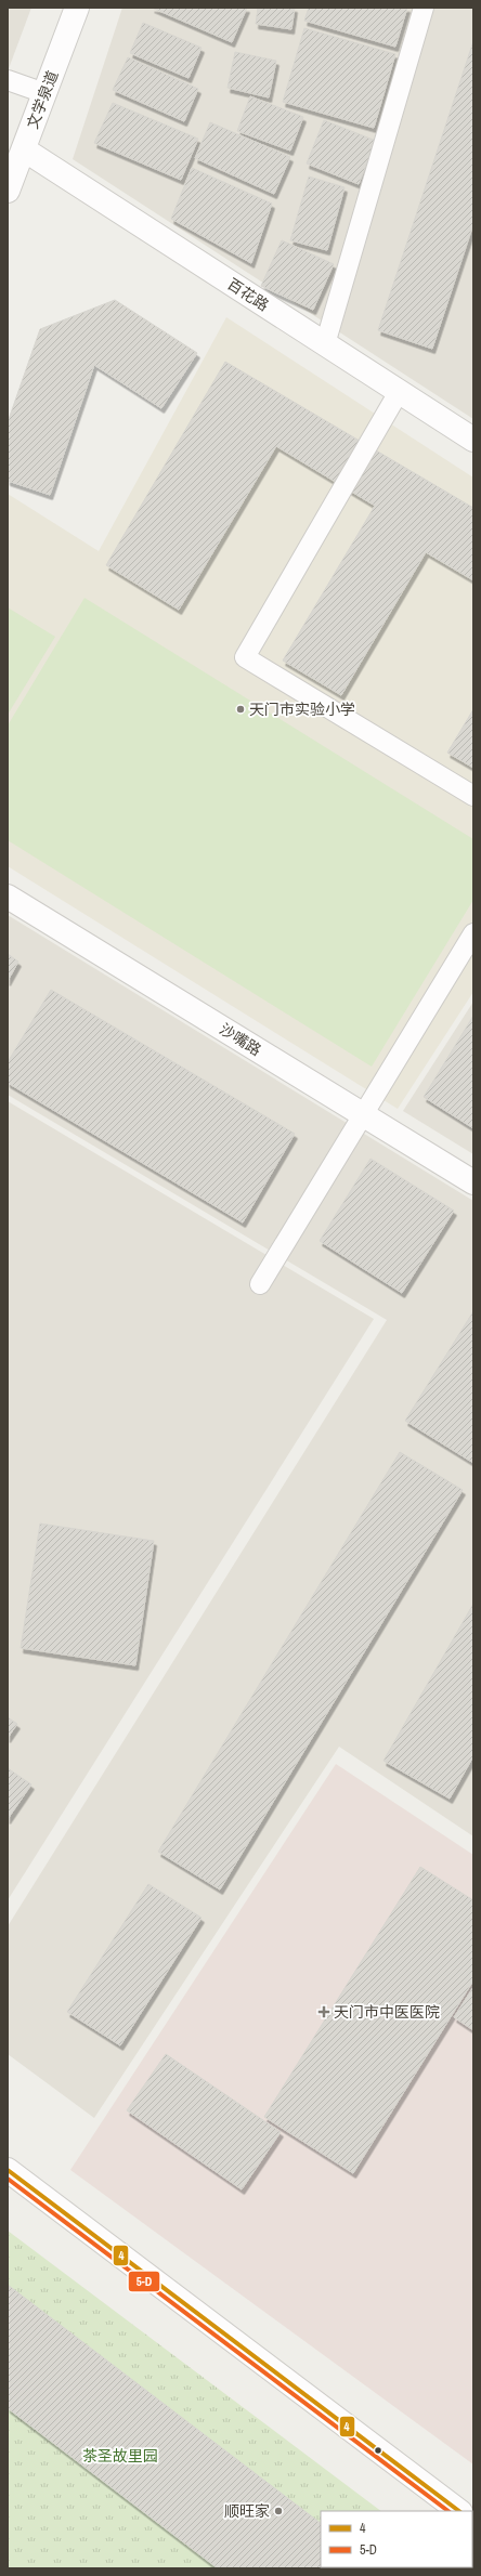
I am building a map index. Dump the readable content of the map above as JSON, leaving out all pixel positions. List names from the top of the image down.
{
  "streets": {
    "street": ["文学泉道", "百花路", "沙嘴路"]
  },
  "crossings": [
    ["文学泉道", "百花路"]
  ],
  "parks": ["茶圣故里园"],
  "places": {
    "other": ["天门市实验小学", "顺旺家"],
    "health": ["天门市中医医院"]
  },
  "lines": ["transit line 4", "transit line 5-D"],
  "legend": ["4", "5-D"]
}
